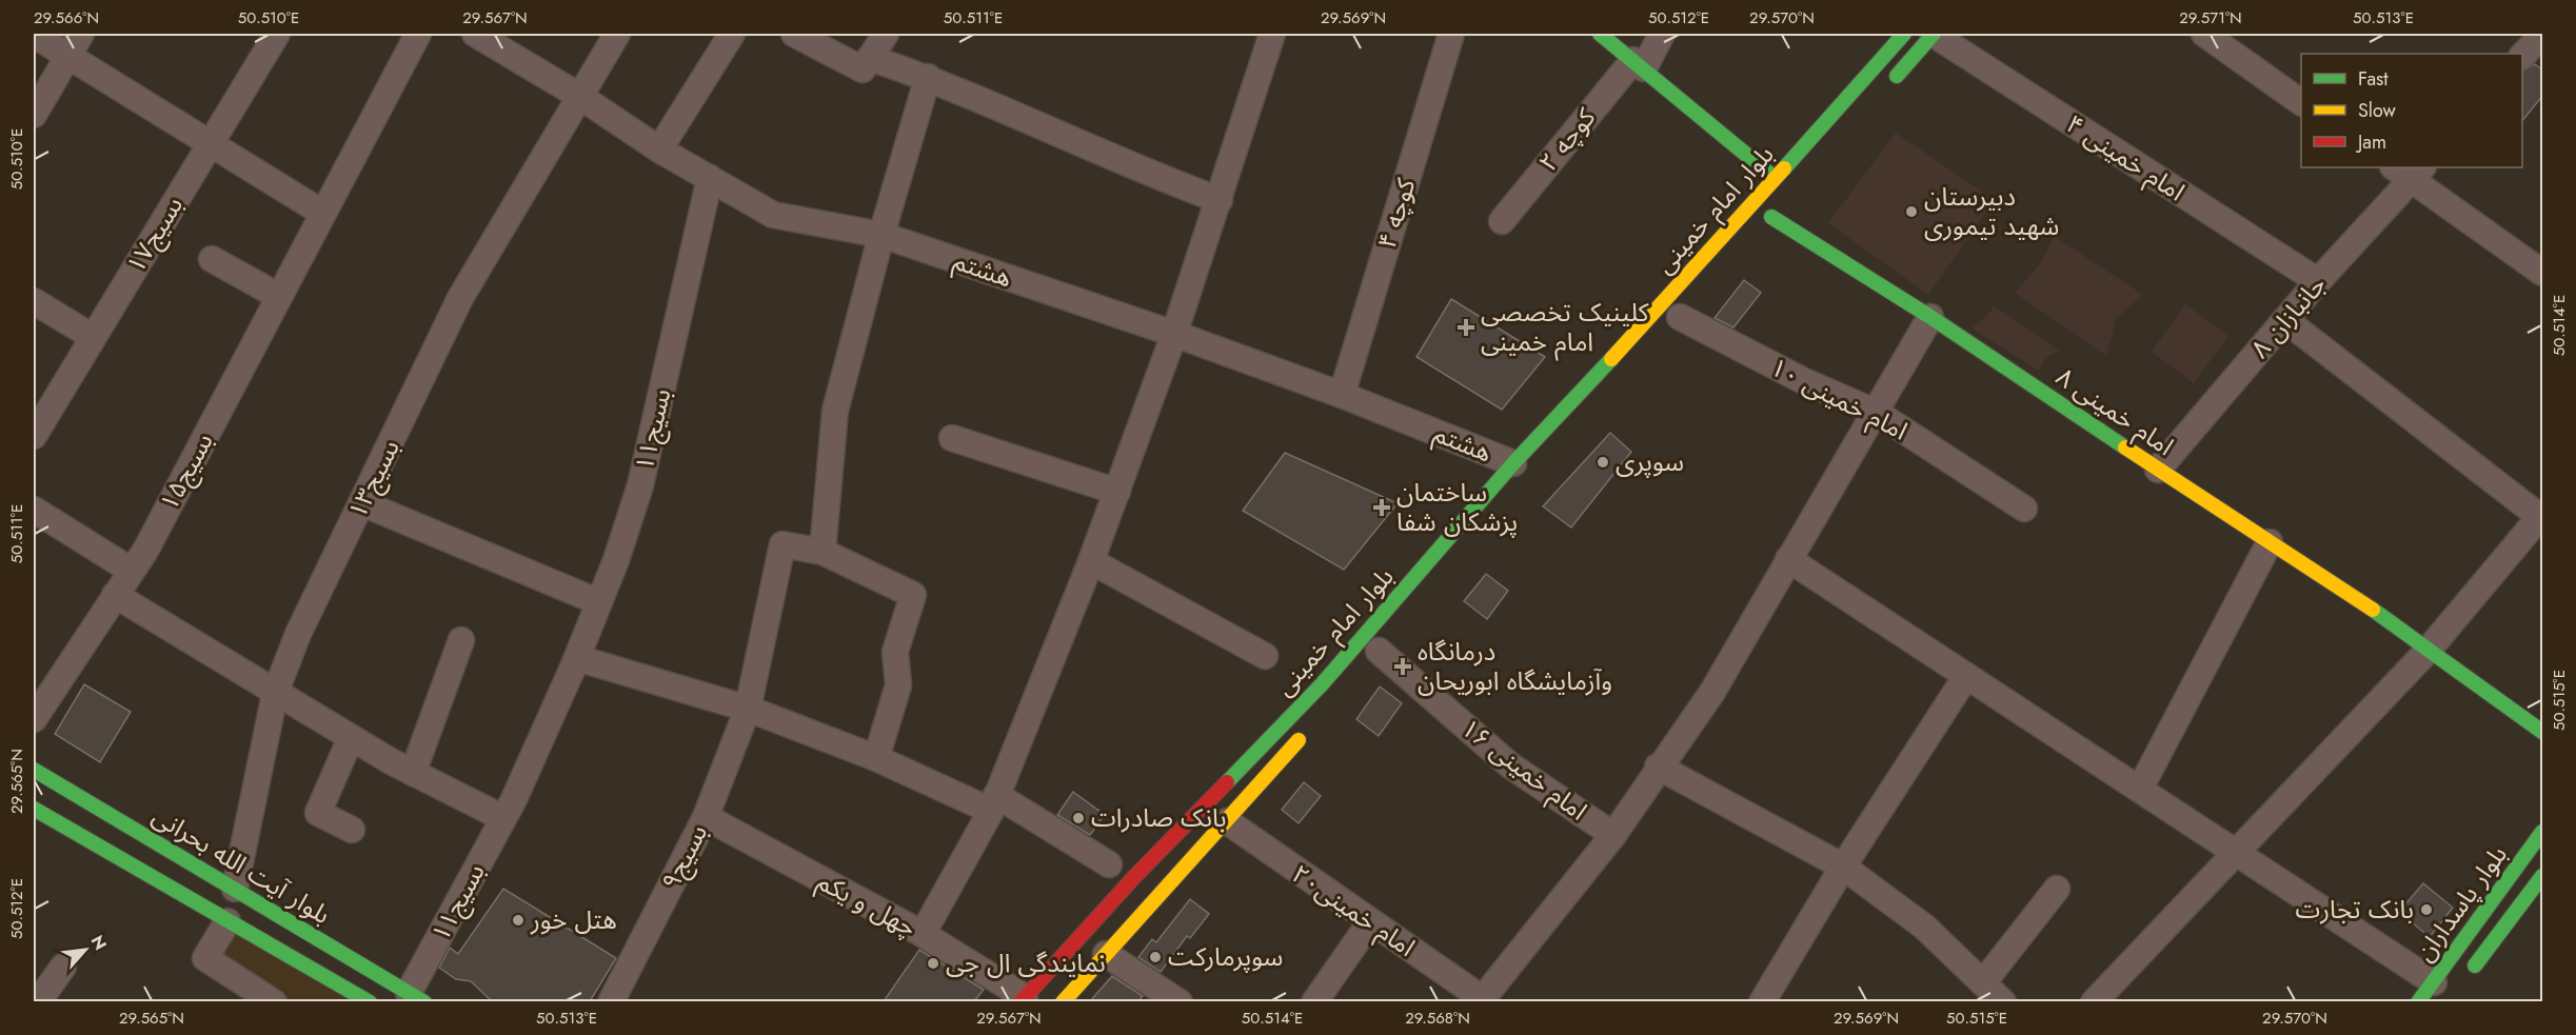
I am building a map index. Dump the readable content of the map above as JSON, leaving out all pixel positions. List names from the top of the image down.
{
  "streets": {
    "main road": [
      "بلوار امام خمینی",
      "امام خمینی ۸",
      "بلوار آیت الله بحرانی",
      "بلوار پاسداران"
    ],
    "street": [
      "کوچه ۲",
      "امام خمینی ۴",
      "کوچه ۴",
      "بسیج۱۷",
      "هشتم",
      "جانبازان ۸",
      "امام خمینی ۱۰",
      "بسیج۱۱",
      "بسیج۱۵",
      "بسیج۱۳",
      "امام خمینی ۱۶",
      "بسیج۹",
      "چهل و یکم",
      "امام خمینی۲۰"
    ]
  },
  "crossings": [
    ["امام خمینی ۴", "جانبازان ۸"],
    ["بلوار امام خمینی", "هشتم"],
    ["بلوار امام خمینی", "چهل و یکم"],
    ["بلوار امام خمینی", "امام خمینی۲۰"],
    ["کوچه ۴", "هشتم"],
    ["هشتم", "بسیج۱۱"],
    ["هشتم", "بسیج۱۳"],
    ["جانبازان ۸", "امام خمینی ۸"],
    ["بسیج۱۱", "بلوار آیت الله بحرانی"],
    ["بسیج۱۳", "بلوار آیت الله بحرانی"],
    ["بسیج۹", "چهل و یکم"]
  ],
  "places": {
    "other": [
      "دبیرستان شهید تیموری",
      "سوپری",
      "بانک صادرات",
      "بانک تجارت",
      "هتل خور",
      "سوپرمارکت",
      "نمایندگی ال جی"
    ],
    "health": ["کلینیک تخصصی امام خمینی", "ساختمان پزشکان شفا", "درمانگاه وآزمایشگاه ابوریحان"]
  },
  "legend": ["Fast", "Slow", "Jam"],
  "north": "top right",
  "coordinates": [
    "29.566°N",
    "50.510°E",
    "29.567°N",
    "50.511°E",
    "29.569°N",
    "50.512°E",
    "29.570°N",
    "29.571°N",
    "50.513°E",
    "50.514°E",
    "50.515°E",
    "29.565°N",
    "29.568°N"
  ]
}
